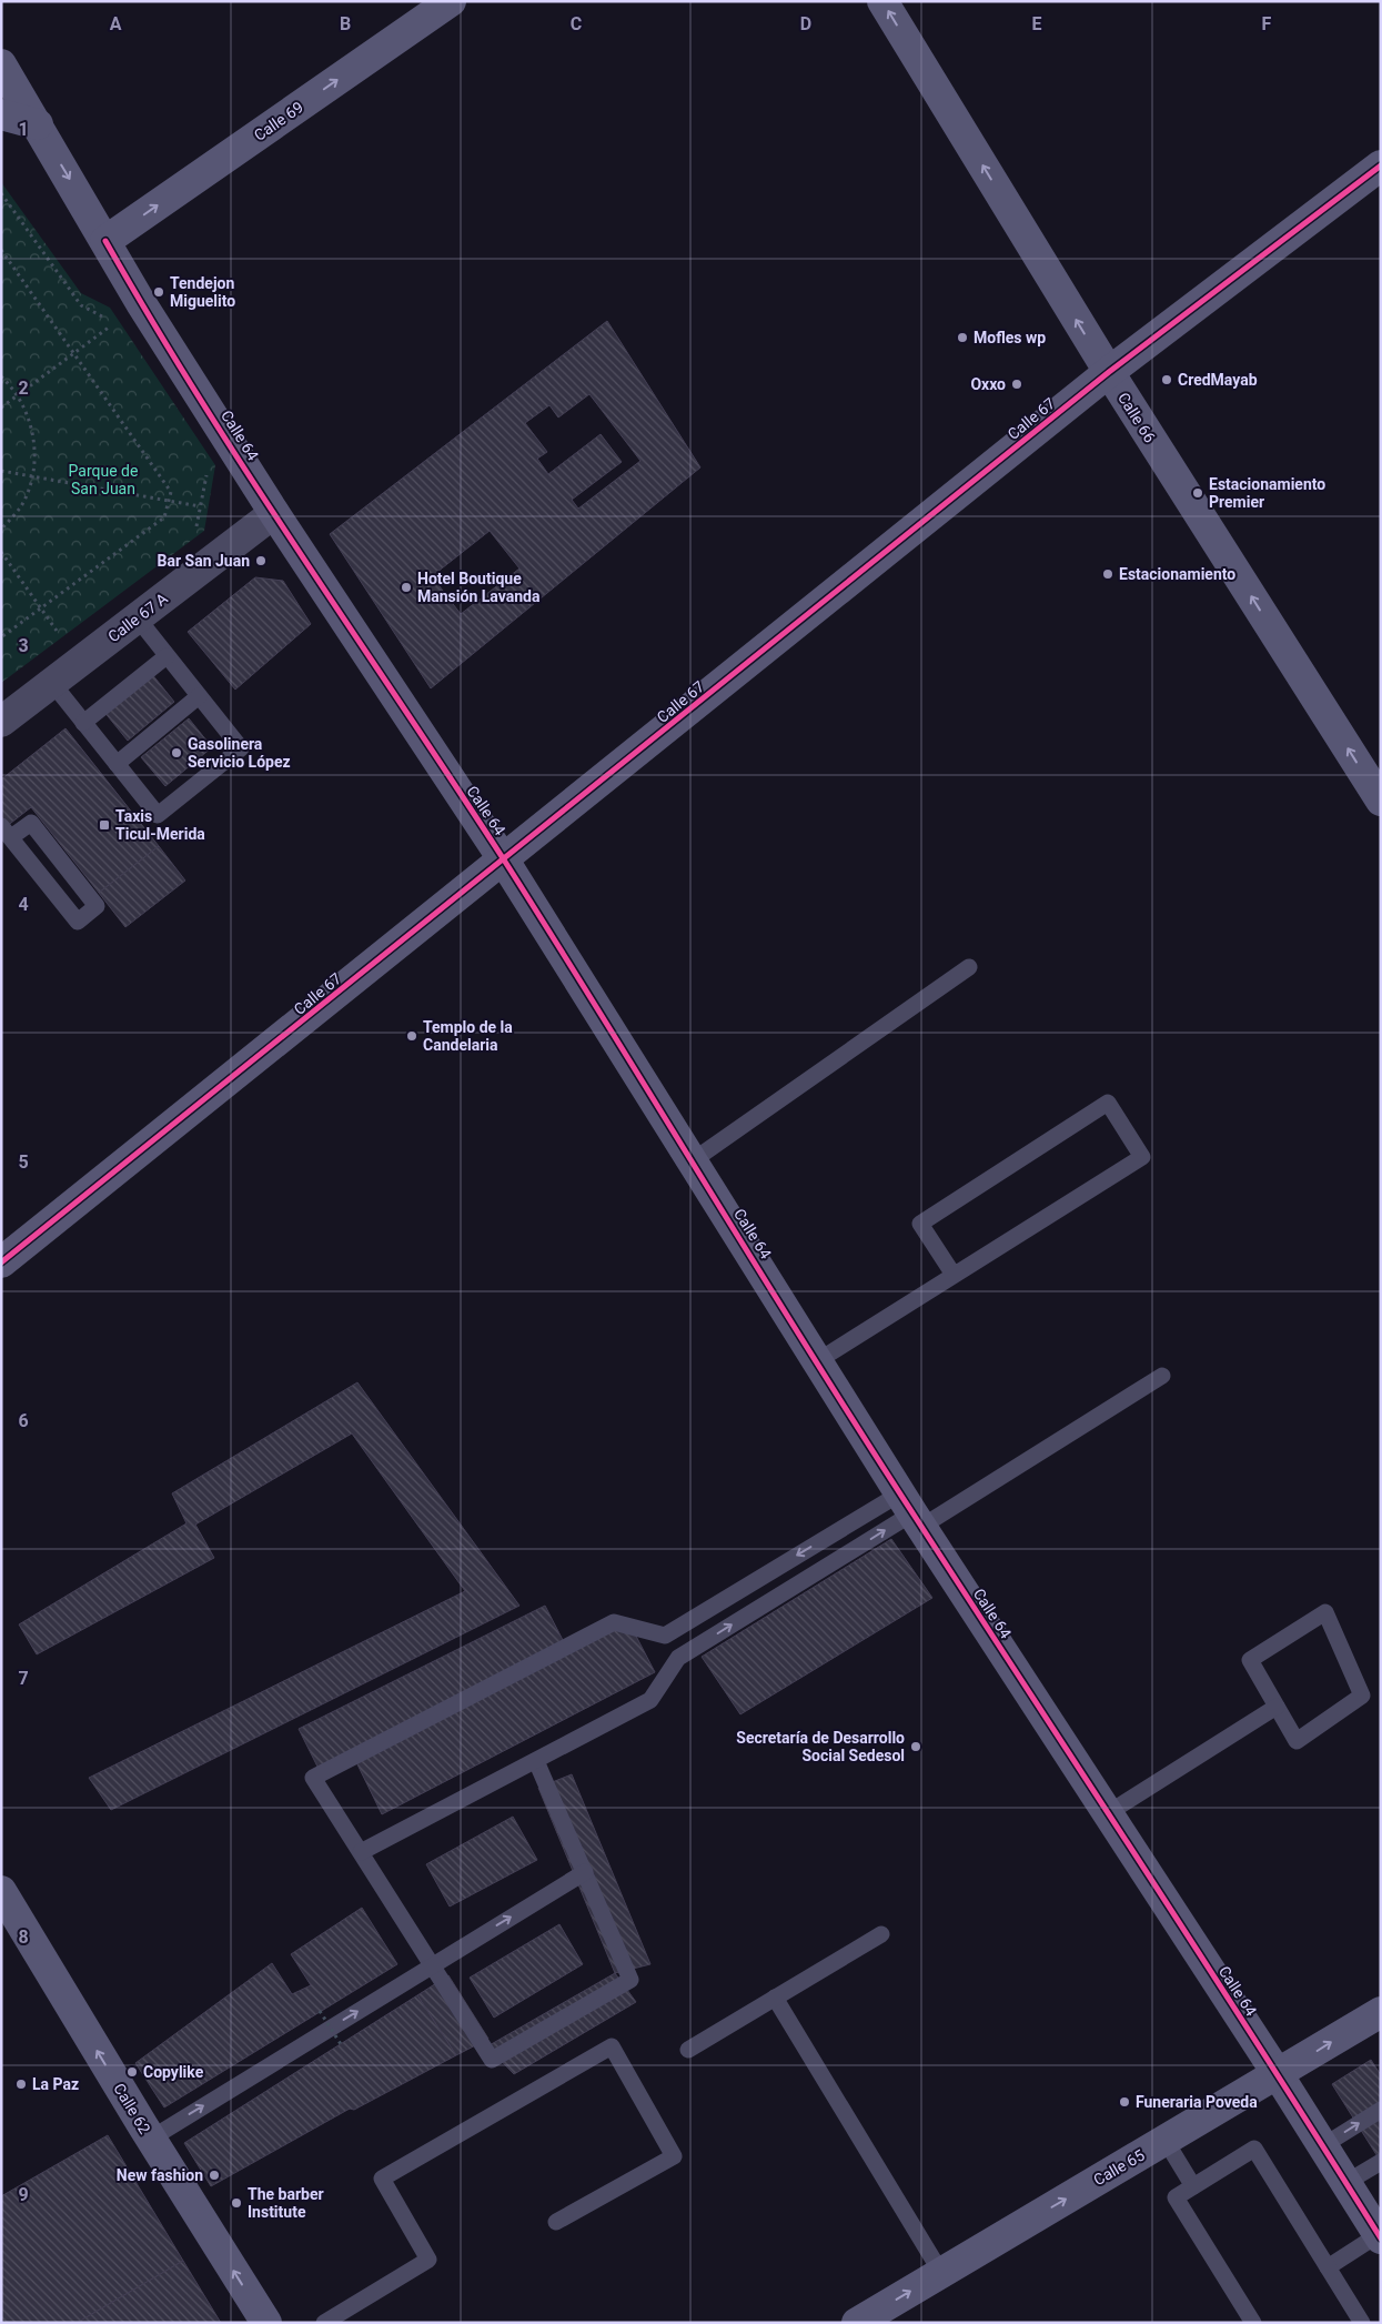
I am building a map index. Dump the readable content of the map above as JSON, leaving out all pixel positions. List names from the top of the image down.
{
  "streets": {
    "street": [
      "Calle 69",
      "Calle 66",
      "Calle 67",
      "Calle 64",
      "Calle 67 A",
      "Calle 62",
      "Calle 65"
    ]
  },
  "crossings": [
    ["Calle 69", "Calle 64"],
    ["Calle 66", "Calle 67"],
    ["Calle 67", "Calle 64"],
    ["Calle 64", "Calle 67 A"],
    ["Calle 64", "Calle 65"]
  ],
  "one_way": [
    "Calle 69",
    "Calle 66",
    "Calle 62",
    "Calle 65"
  ],
  "parks": ["Parque de San Juan"],
  "places": {
    "other": [
      "Tendejon Miguelito",
      "Mofles wp",
      "CredMayab",
      "Oxxo",
      "Estacionamiento Premier",
      "Bar San Juan",
      "Estacionamiento",
      "Hotel Boutique Mansión Lavanda",
      "Gasolinera Servicio López",
      "Templo de la Candelaria",
      "Secretaría de Desarrollo Social Sedesol",
      "Copylike",
      "La Paz",
      "Funeraria Poveda",
      "New fashion",
      "The barber Institute"
    ],
    "transit": ["Taxis Ticul-Merida"]
  },
  "grid": {
    "columns": [
      "A",
      "B",
      "C",
      "D",
      "E",
      "F"
    ],
    "rows": [
      "1",
      "2",
      "3",
      "4",
      "5",
      "6",
      "7",
      "8",
      "9"
    ]
  }
}
